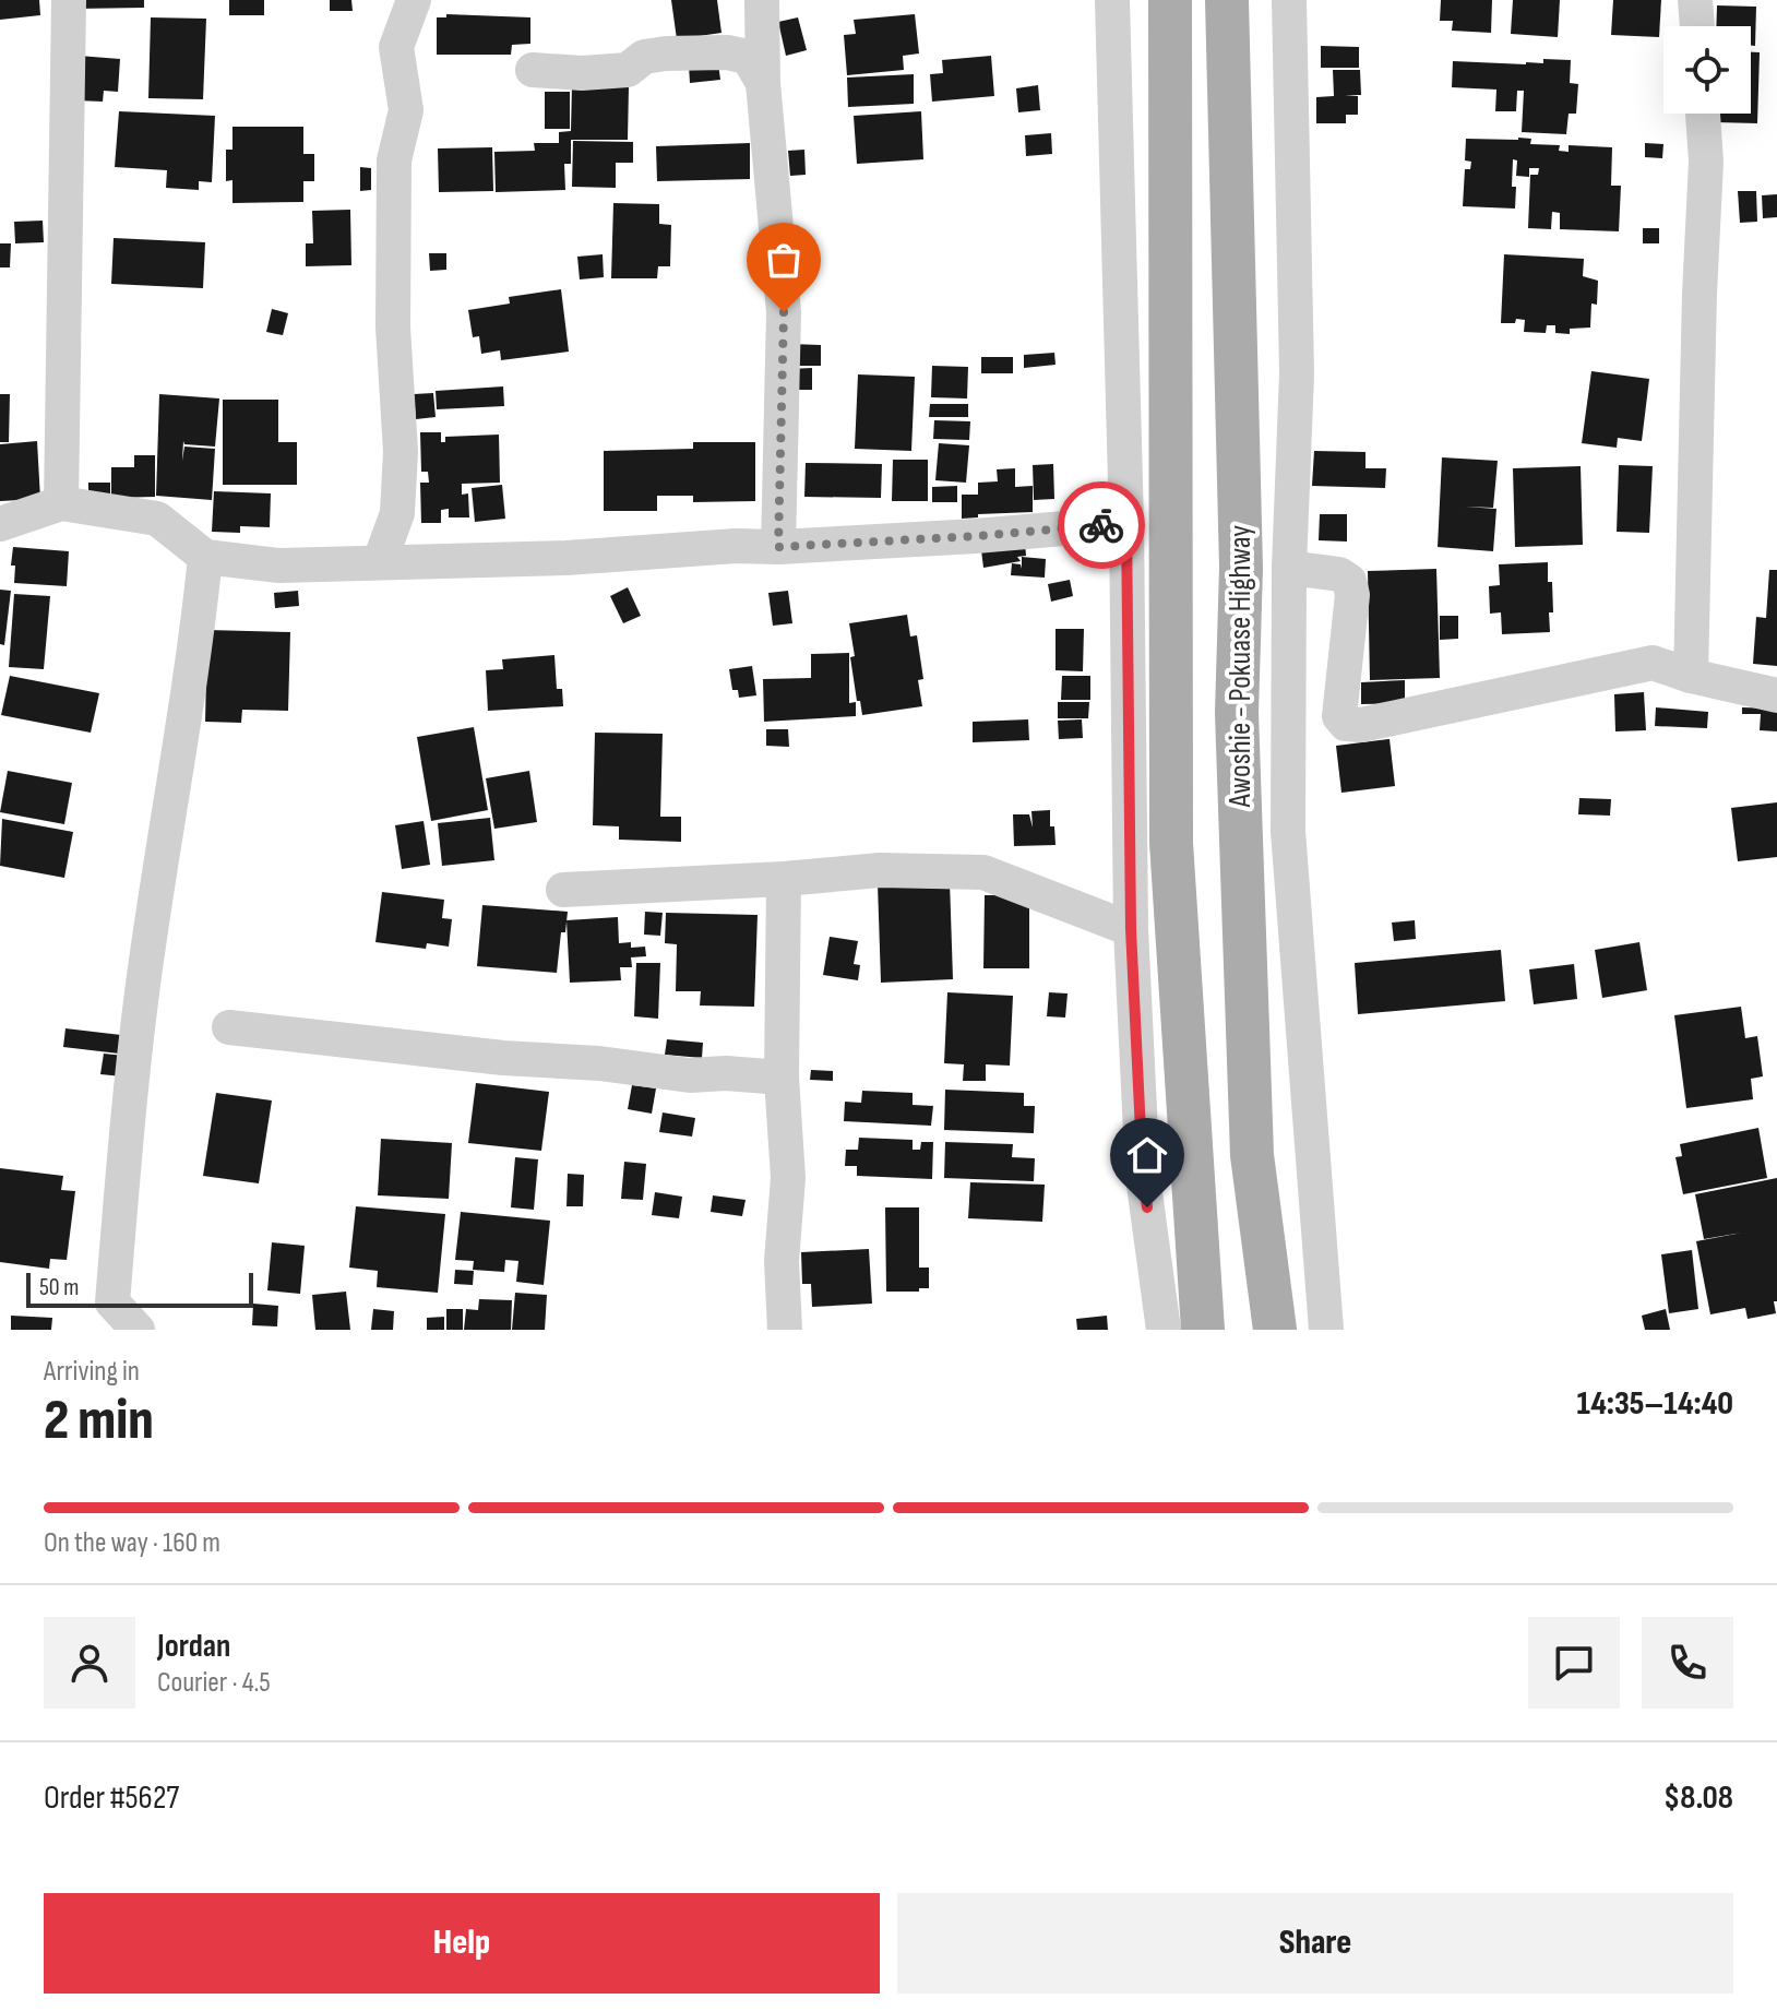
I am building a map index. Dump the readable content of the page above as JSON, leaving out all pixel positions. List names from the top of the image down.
{
  "streets": {
    "main road": ["Awoshie - Pokuase Highway"]
  },
  "scale_bar": "50 m",
  "page": {
    "scale": "50 m",
    "heading": ["2 min", "Arriving in", "14:35–14:40"],
    "panel": [
      "Jordan",
      "Courier · 4.5",
      "Order #5627",
      "$8.08"
    ],
    "bar": "On the way · 160 m",
    "buttons": ["Help", "Share"]
  }
}
